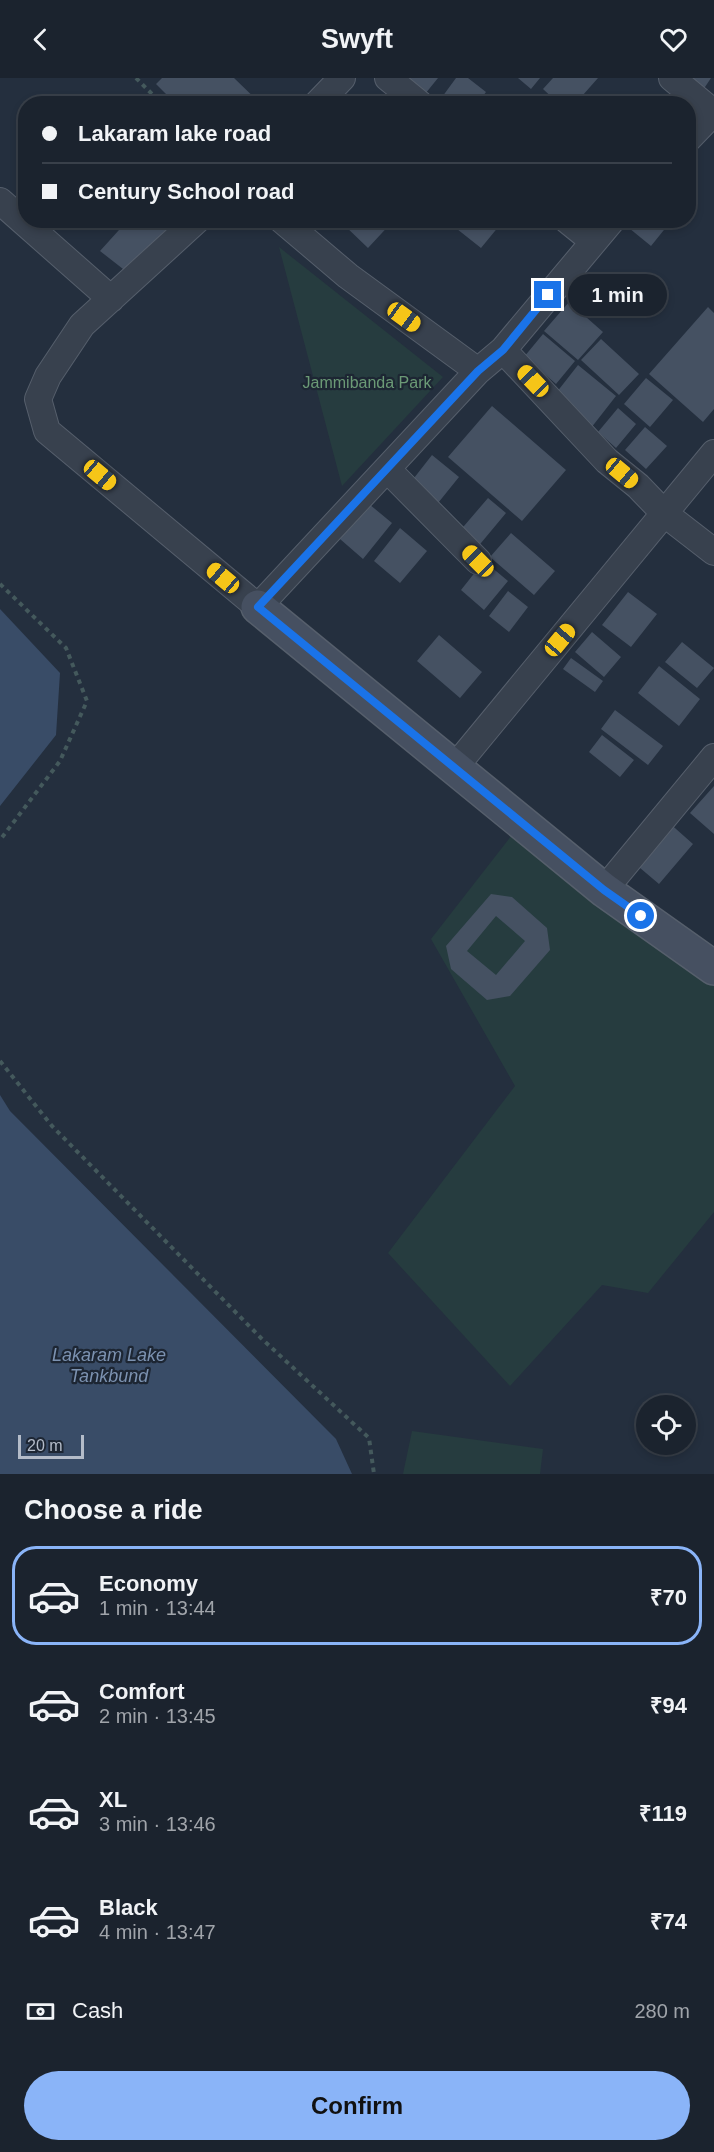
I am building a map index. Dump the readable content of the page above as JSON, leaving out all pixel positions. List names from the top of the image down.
{
  "water": ["Lakaram Lake Tankbund"],
  "parks": ["Jammibanda Park"],
  "scale_bar": "20 m",
  "page": {
    "header": "Swyft",
    "banner": ["Lakaram lake road", "Century School road"],
    "bubble": "1 min",
    "scale": "20 m",
    "heading": "Choose a ride",
    "list": [
      {
        "name": "Economy",
        "note": "1 min · 13:44",
        "value": "₹70"
      },
      {
        "name": "Comfort",
        "note": "2 min · 13:45",
        "value": "₹94"
      },
      {
        "name": "XL",
        "note": "3 min · 13:46",
        "value": "₹119"
      },
      {
        "name": "Black",
        "note": "4 min · 13:47",
        "value": "₹74"
      }
    ],
    "pay": ["Cash", "280 m"],
    "buttons": "Confirm"
  }
}
